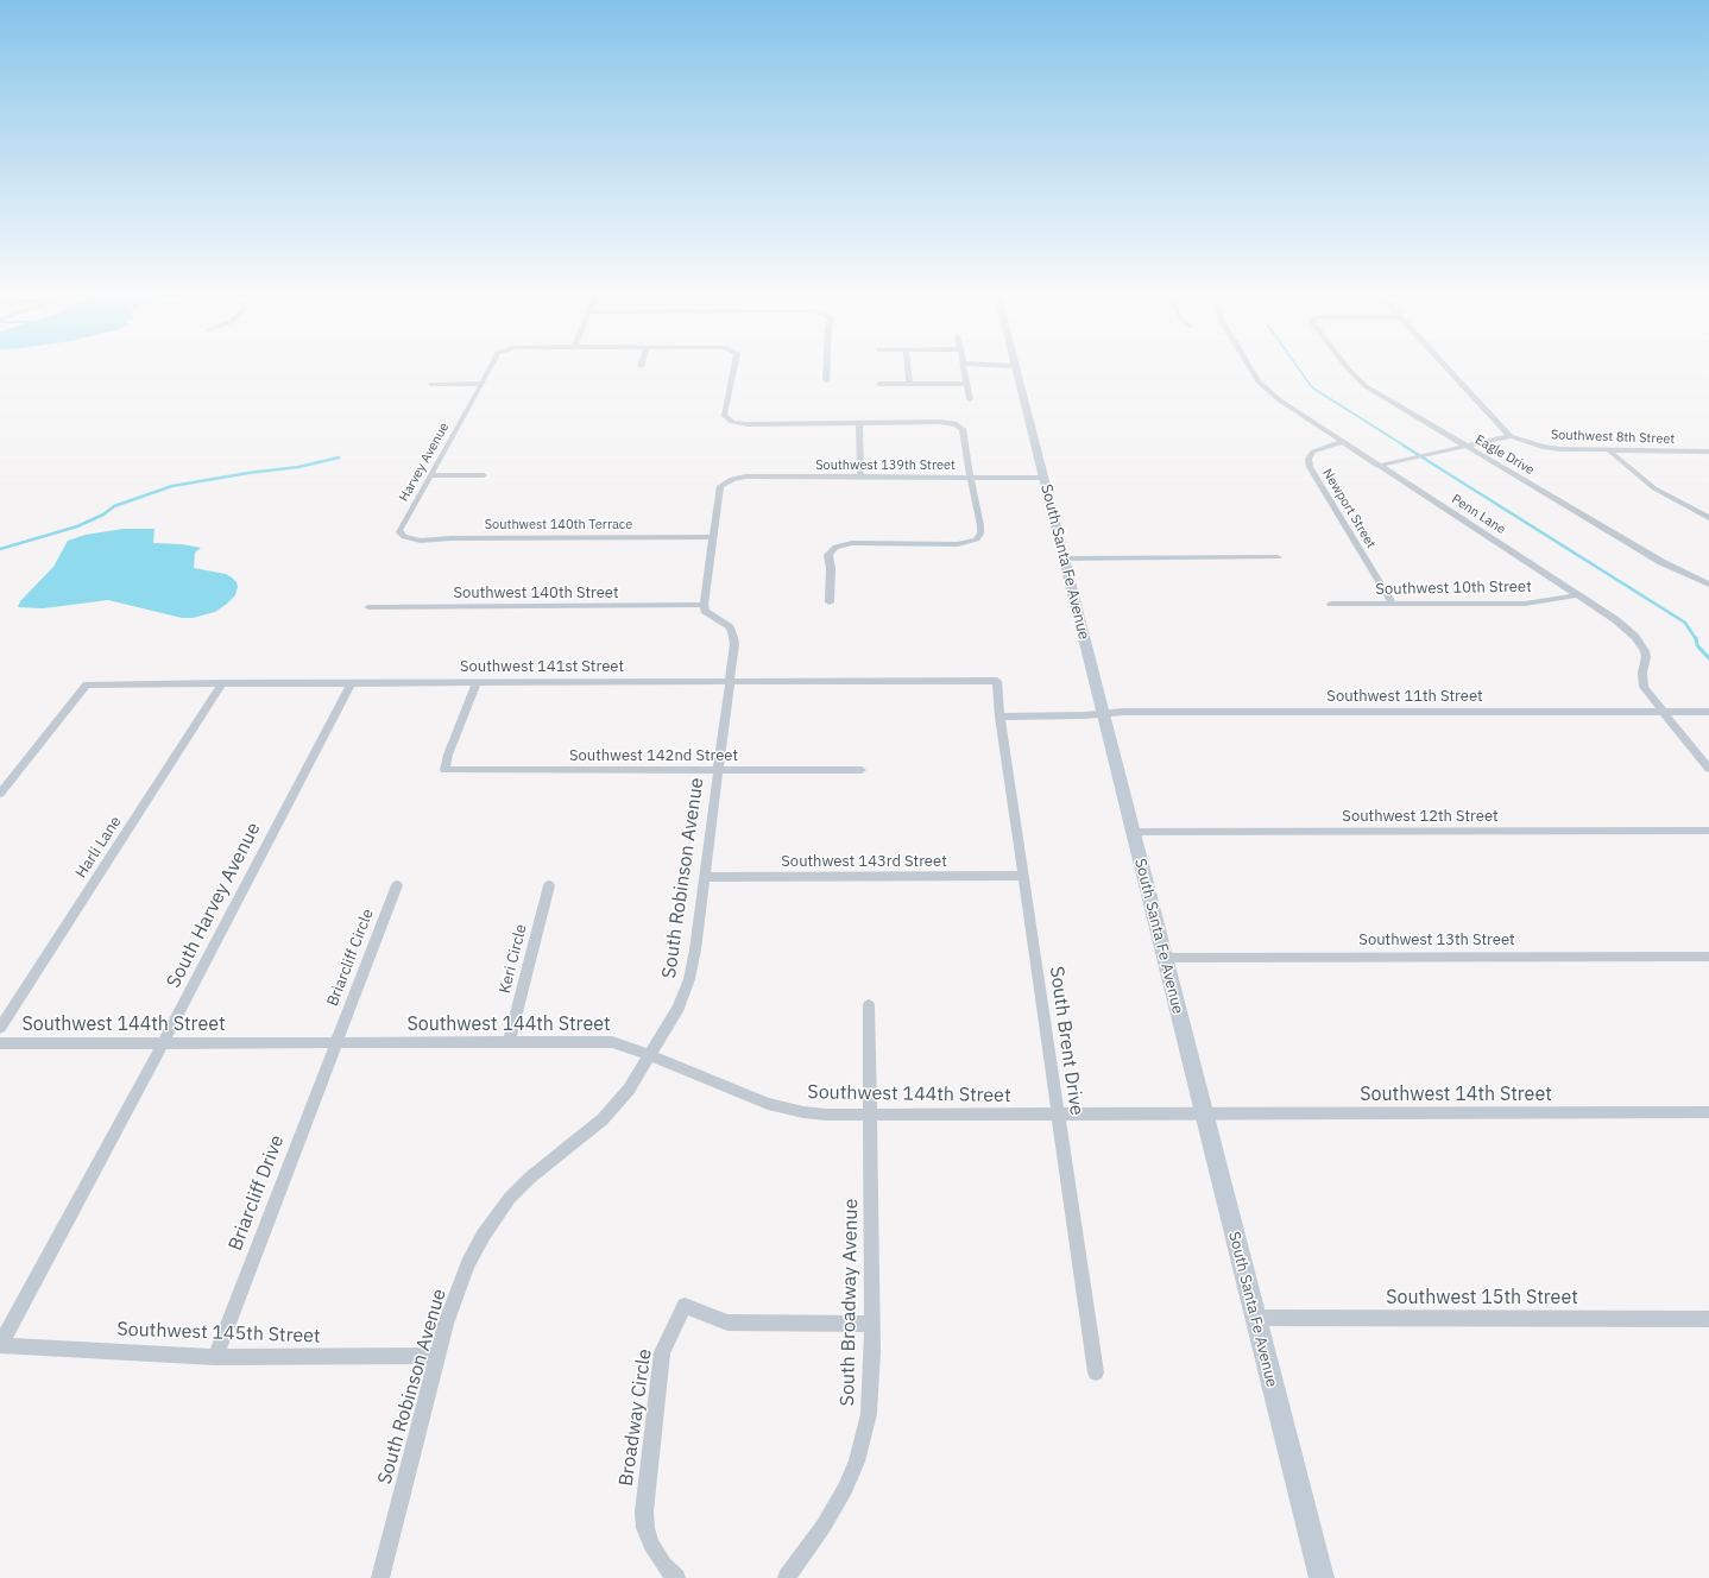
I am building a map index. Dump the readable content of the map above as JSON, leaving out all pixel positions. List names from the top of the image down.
{
  "streets": {
    "main road": ["South Santa Fe Avenue"],
    "street": [
      "Southwest 8th Street",
      "Eagle Drive",
      "Harvey Avenue",
      "Southwest 139th Street",
      "Newport Street",
      "Penn Lane",
      "Southwest 140th Terrace",
      "Southwest 10th Street",
      "Southwest 140th Street",
      "Southwest 141st Street",
      "Southwest 11th Street",
      "Southwest 142nd Street",
      "Southwest 12th Street",
      "Harli Lane",
      "Southwest 143rd Street",
      "South Robinson Avenue",
      "South Harvey Avenue",
      "Southwest 13th Street",
      "Briarcliff Circle",
      "Keri Circle",
      "Southwest 144th Street",
      "South Brent Drive",
      "Southwest 14th Street",
      "Briarcliff Drive",
      "Southwest 15th Street",
      "South Broadway Avenue",
      "Southwest 145th Street",
      "Broadway Circle"
    ]
  },
  "crossings": [
    ["Southwest 8th Street", "Eagle Drive"],
    ["Southwest 8th Street", "Penn Lane"],
    ["Harvey Avenue", "Southwest 140th Terrace"],
    ["Southwest 139th Street", "Southwest 140th Terrace"],
    ["Southwest 139th Street", "South Santa Fe Avenue"],
    ["Newport Street", "Penn Lane"],
    ["Newport Street", "Southwest 10th Street"],
    ["Penn Lane", "Southwest 10th Street"],
    ["Penn Lane", "Southwest 11th Street"],
    ["South Santa Fe Avenue", "Southwest 11th Street"],
    ["South Santa Fe Avenue", "Southwest 12th Street"],
    ["South Santa Fe Avenue", "Southwest 13th Street"],
    ["South Santa Fe Avenue", "Southwest 144th Street"],
    ["South Santa Fe Avenue", "Southwest 14th Street"],
    ["South Santa Fe Avenue", "Southwest 15th Street"],
    ["Southwest 140th Street", "South Robinson Avenue"],
    ["Southwest 141st Street", "Southwest 142nd Street"],
    ["Southwest 141st Street", "Harli Lane"],
    ["Southwest 141st Street", "South Robinson Avenue"],
    ["Southwest 141st Street", "South Harvey Avenue"],
    ["Southwest 141st Street", "South Brent Drive"],
    ["Southwest 142nd Street", "South Robinson Avenue"],
    ["Southwest 143rd Street", "South Robinson Avenue"],
    ["Southwest 143rd Street", "South Brent Drive"],
    ["South Robinson Avenue", "Southwest 144th Street"],
    ["South Robinson Avenue", "Southwest 145th Street"],
    ["South Harvey Avenue", "Southwest 144th Street"],
    ["South Harvey Avenue", "Southwest 145th Street"],
    ["Briarcliff Circle", "Southwest 144th Street"],
    ["Briarcliff Circle", "Briarcliff Drive"],
    ["Keri Circle", "Southwest 144th Street"],
    ["Southwest 144th Street", "South Brent Drive"],
    ["Southwest 144th Street", "Southwest 14th Street"],
    ["Southwest 144th Street", "Briarcliff Drive"],
    ["Southwest 144th Street", "South Broadway Avenue"],
    ["Briarcliff Drive", "Southwest 145th Street"],
    ["South Broadway Avenue", "Broadway Circle"]
  ]
}
